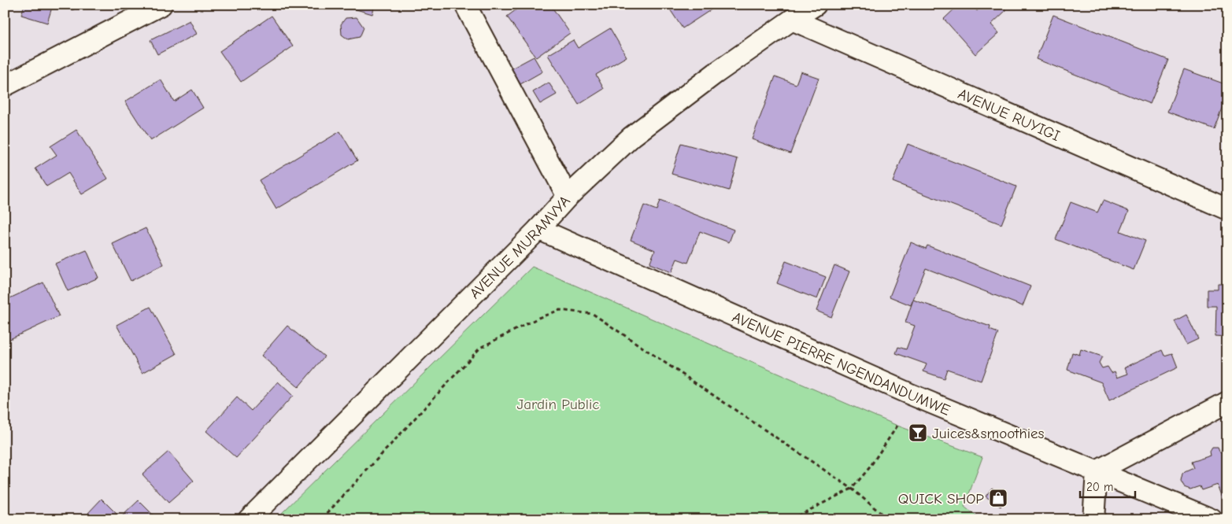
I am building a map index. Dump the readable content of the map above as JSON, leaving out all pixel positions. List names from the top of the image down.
{
  "streets": {
    "street": ["AVENUE RUYIGI", "AVENUE MURAMVYA", "AVENUE PIERRE NGENDANDUMWE"]
  },
  "crossings": [
    ["AVENUE RUYIGI", "AVENUE MURAMVYA"],
    ["AVENUE MURAMVYA", "AVENUE PIERRE NGENDANDUMWE"]
  ],
  "parks": ["Jardin Public"],
  "places": {
    "bar": ["Juices&smoothies"],
    "shop": ["QUICK SHOP"]
  },
  "scale_bar": "20 m"
}
